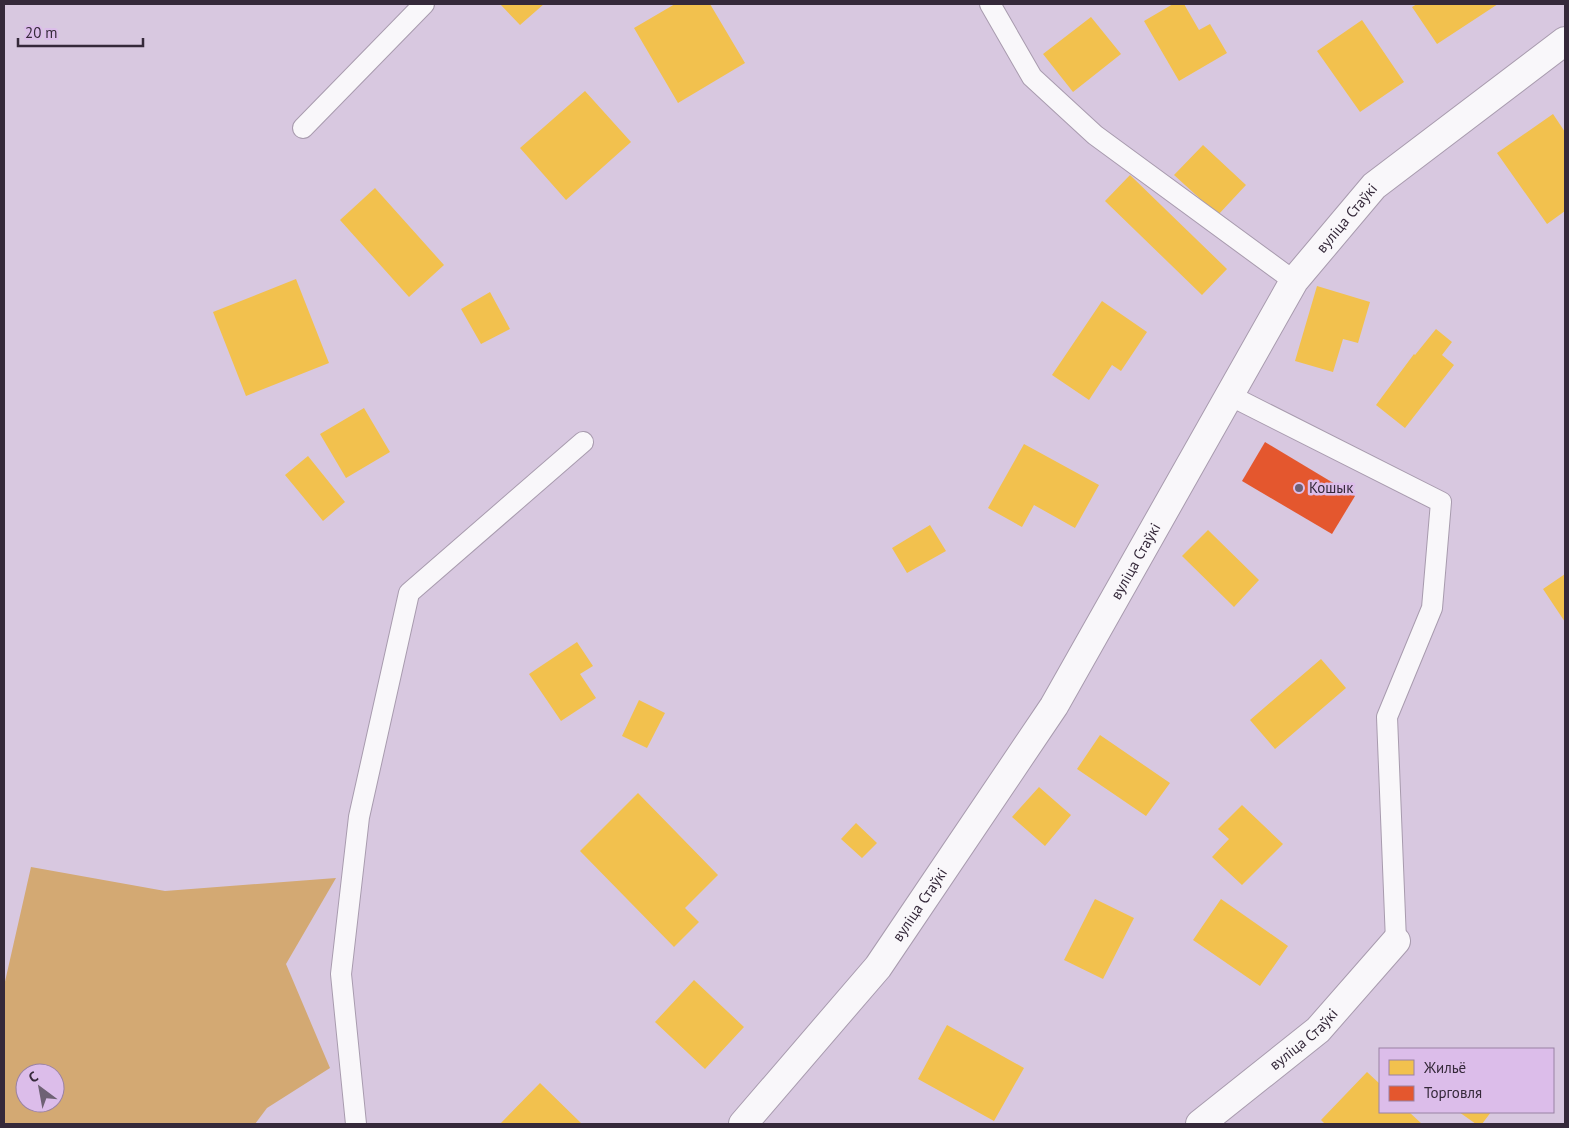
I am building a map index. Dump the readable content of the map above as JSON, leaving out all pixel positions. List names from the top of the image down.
{
  "streets": {
    "street": ["вуліца Стаўкі"]
  },
  "places": ["Кошык"],
  "legend": ["Жильё", "Торговля"],
  "scale_bar": "20 m",
  "north": "top left"
}
